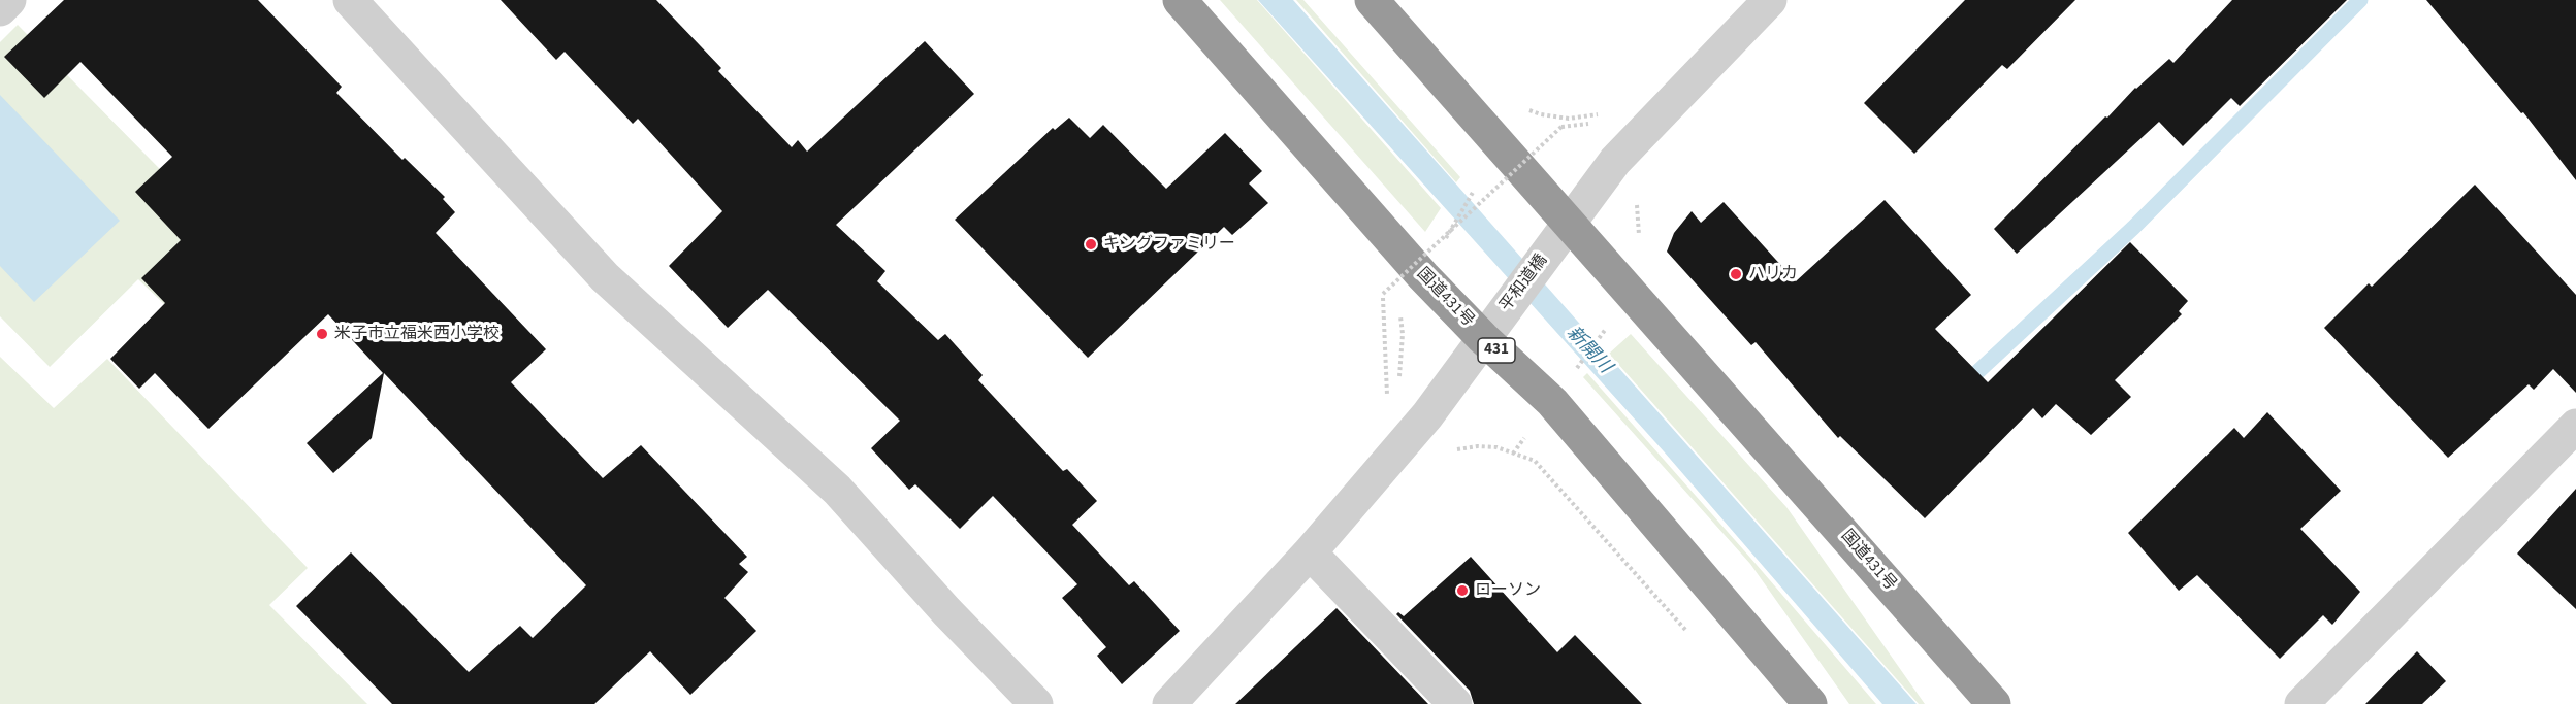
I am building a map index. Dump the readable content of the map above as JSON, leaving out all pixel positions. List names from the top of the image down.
{
  "streets": {
    "highway": ["国道431号", "431"],
    "street": ["平和道橋"]
  },
  "crossings": [
    ["平和道橋", "国道431号"]
  ],
  "water": ["新開川"],
  "places": [
    "キングファミリー",
    "ハリカ",
    "米子市立福米西小学校",
    "ローソン"
  ]
}
